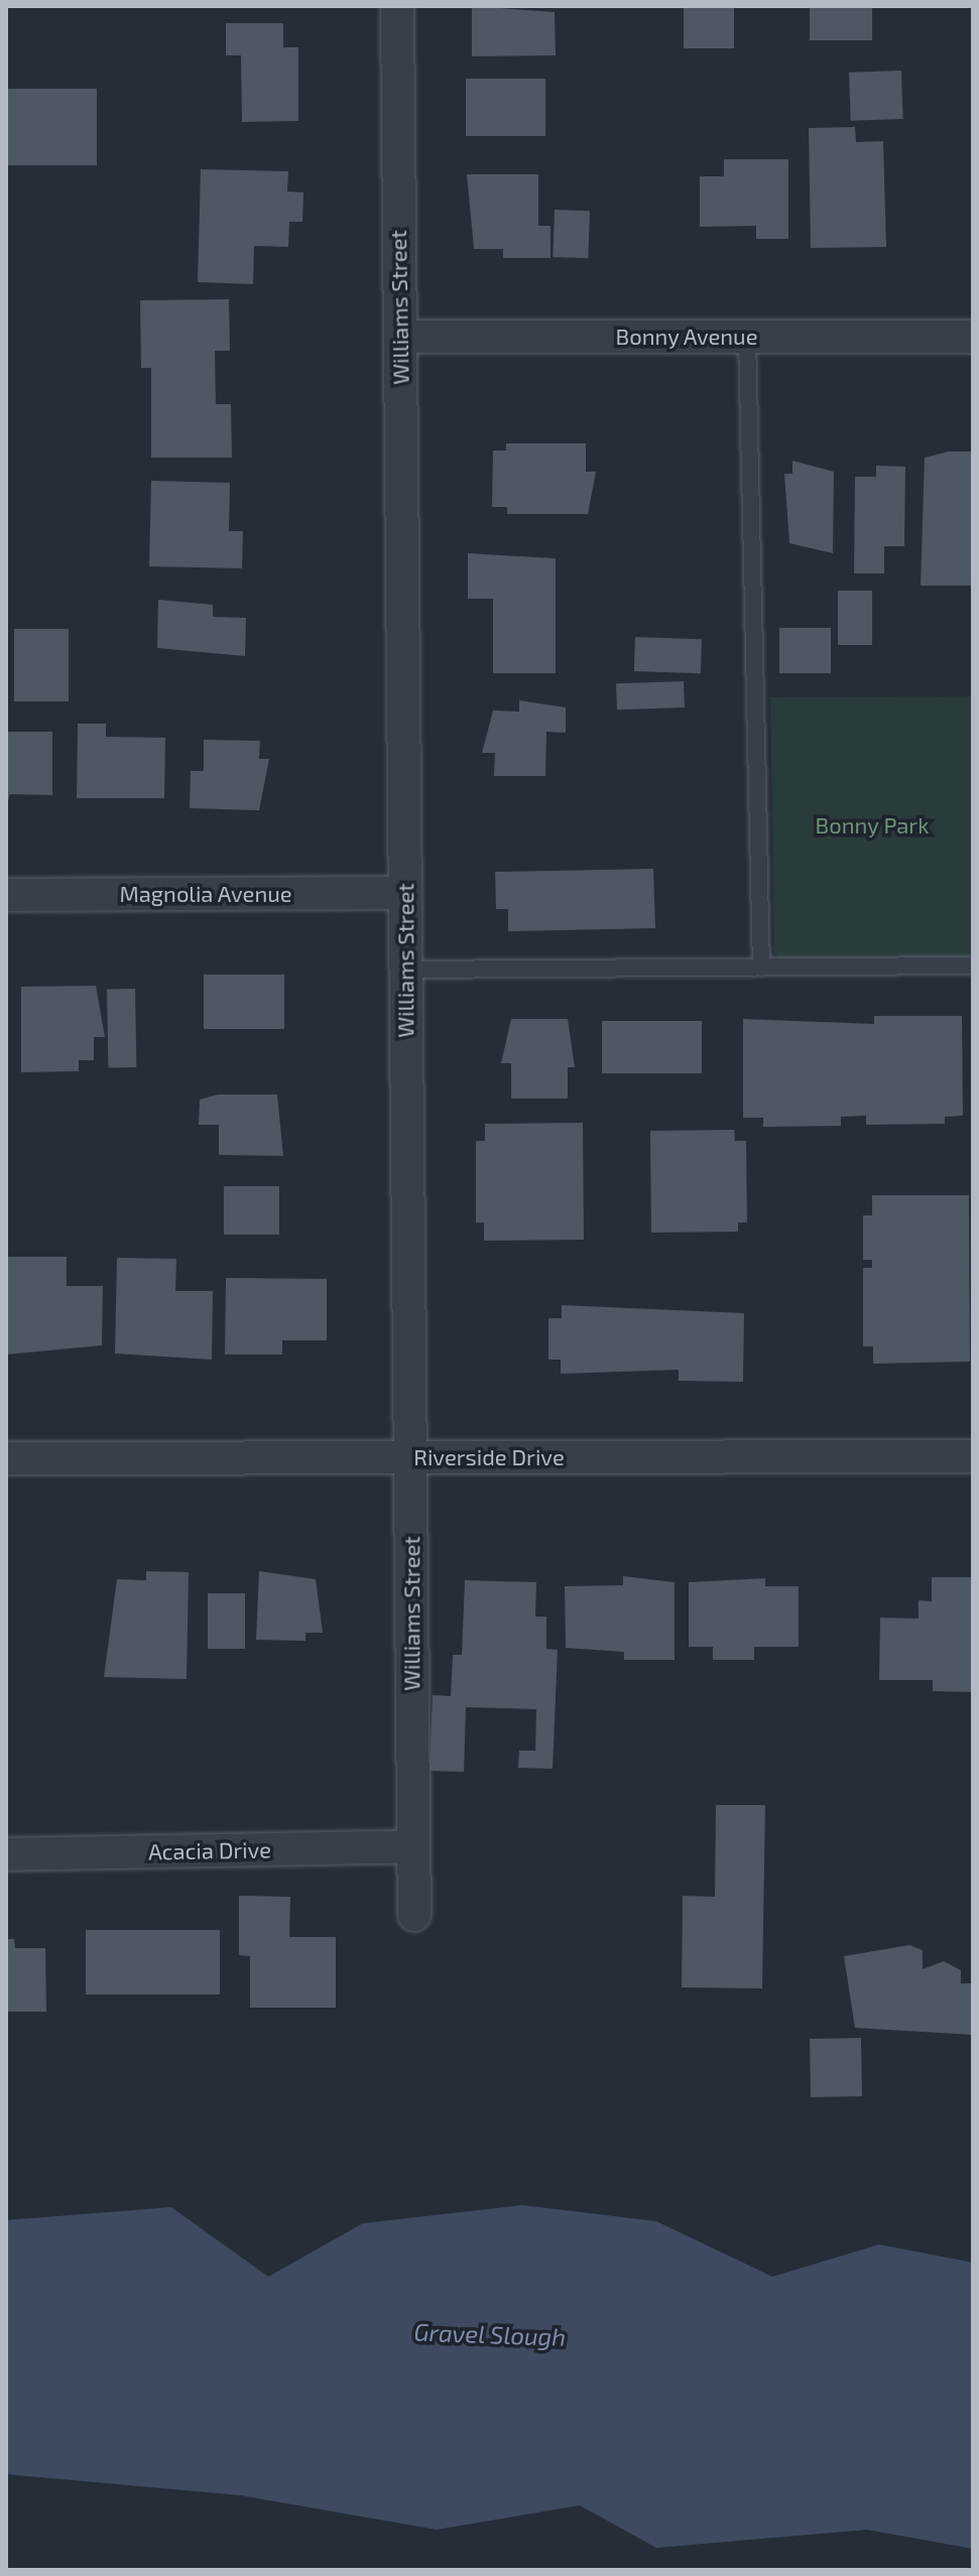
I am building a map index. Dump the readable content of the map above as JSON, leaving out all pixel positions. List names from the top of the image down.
{
  "streets": {
    "street": [
      "Williams Street",
      "Bonny Avenue",
      "Magnolia Avenue",
      "Riverside Drive",
      "Acacia Drive"
    ]
  },
  "crossings": [
    ["Williams Street", "Bonny Avenue"],
    ["Williams Street", "Magnolia Avenue"],
    ["Williams Street", "Riverside Drive"],
    ["Williams Street", "Acacia Drive"]
  ],
  "water": ["Gravel Slough"],
  "parks": ["Bonny Park"]
}
